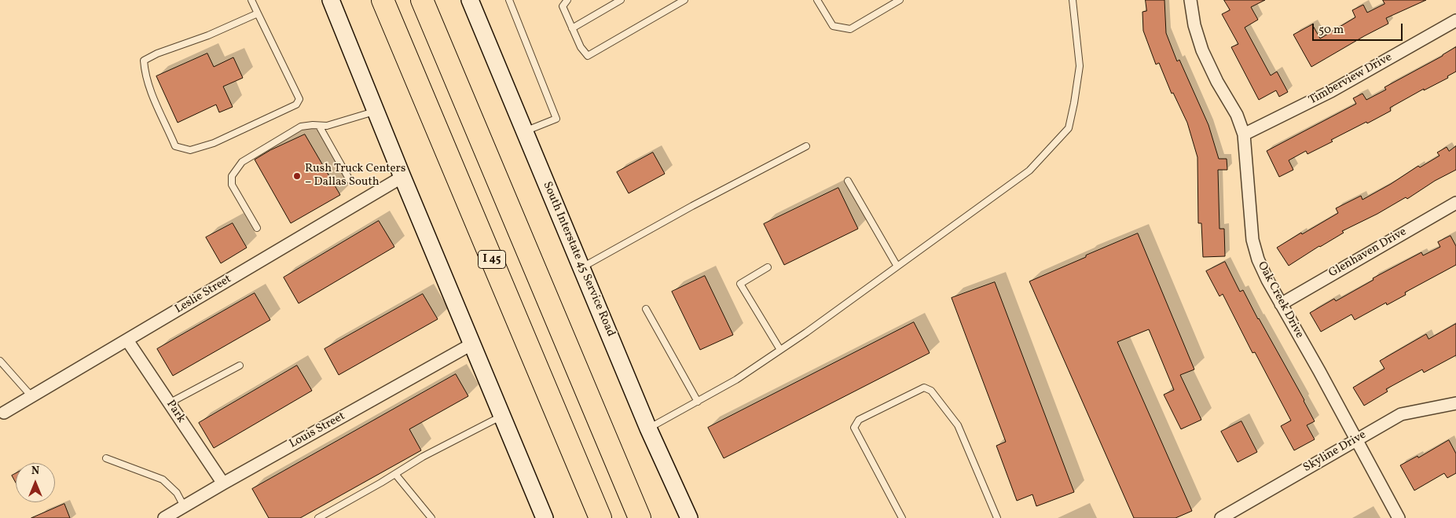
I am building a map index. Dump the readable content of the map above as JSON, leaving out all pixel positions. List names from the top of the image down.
{
  "streets": {
    "highway": ["I 45"],
    "main road": ["South Interstate 45 Service Road"],
    "street": [
      "Timberview Drive",
      "Glenhaven Drive",
      "Leslie Street",
      "Oak Creek Drive",
      "Park",
      "Louis Street",
      "Skyline Drive"
    ]
  },
  "crossings": [
    ["Timberview Drive", "Oak Creek Drive"],
    ["Glenhaven Drive", "Oak Creek Drive"],
    ["Leslie Street", "Park"],
    ["Oak Creek Drive", "Skyline Drive"],
    ["Park", "Louis Street"]
  ],
  "places": ["Rush Truck Centers – Dallas South"],
  "scale_bar": "50 m",
  "north": "top"
}
